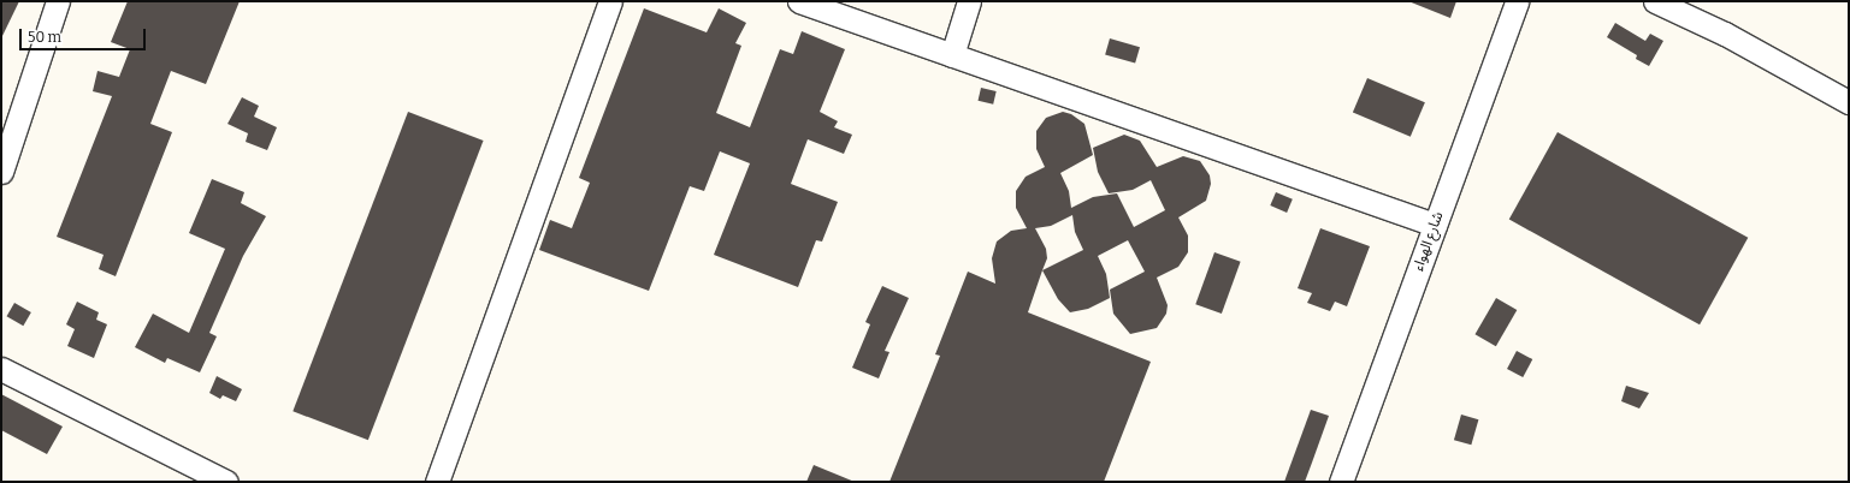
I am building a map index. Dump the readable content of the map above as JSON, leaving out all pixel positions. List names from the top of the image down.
{
  "streets": {
    "street": ["شارع الهواء"]
  },
  "scale_bar": "50 m"
}
